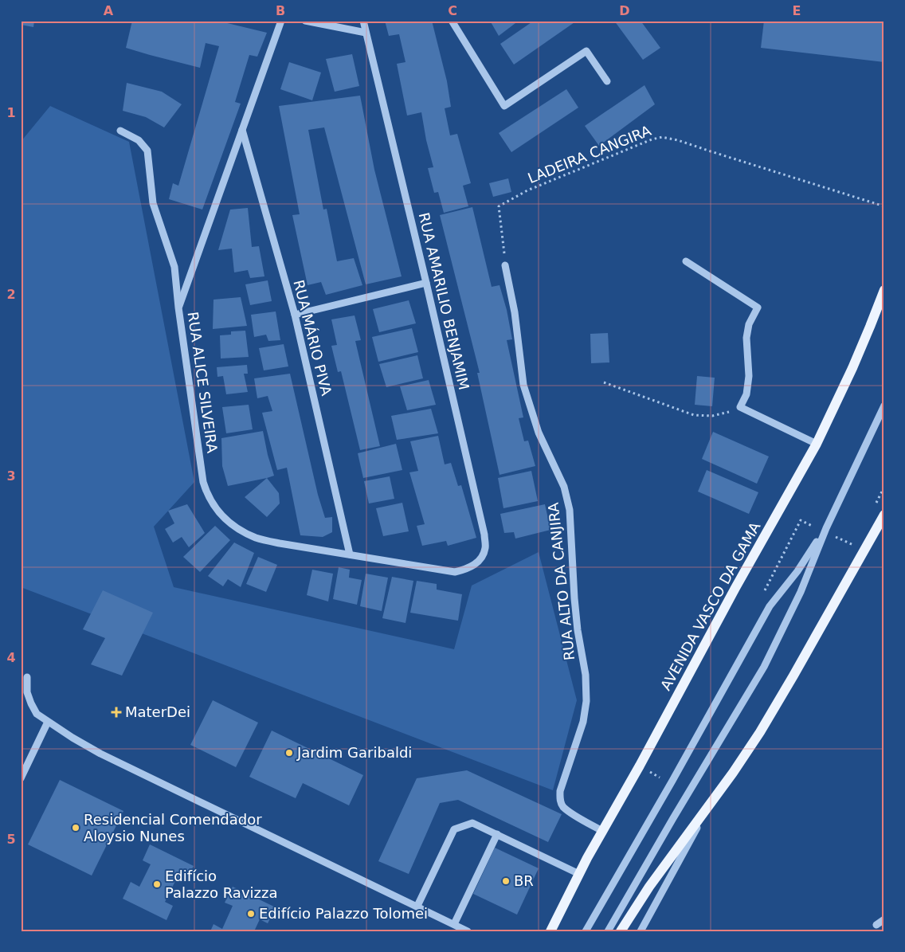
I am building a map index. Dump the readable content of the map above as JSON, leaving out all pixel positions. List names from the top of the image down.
{
  "streets": {
    "main road": ["AVENIDA VASCO DA GAMA"],
    "street": [
      "RUA AMARILIO BENJAMIM",
      "RUA MÁRIO PIVA",
      "RUA ALICE SILVEIRA",
      "RUA ALTO DA CANJIRA"
    ],
    "path": ["LADEIRA CANGIRA"]
  },
  "crossings": [
    ["LADEIRA CANGIRA", "RUA ALTO DA CANJIRA"],
    ["RUA AMARILIO BENJAMIM", "RUA ALICE SILVEIRA"],
    ["RUA MÁRIO PIVA", "RUA ALICE SILVEIRA"],
    ["RUA ALTO DA CANJIRA", "AVENIDA VASCO DA GAMA"]
  ],
  "places": {
    "health": ["MaterDei"],
    "other": [
      "Jardim Garibaldi",
      "Residencial Comendador Aloysio Nunes",
      "BR",
      "Edifício Palazzo Ravizza",
      "Edifício Palazzo Tolomei"
    ]
  },
  "grid": {
    "columns": [
      "A",
      "B",
      "C",
      "D",
      "E"
    ],
    "rows": [
      "1",
      "2",
      "3",
      "4",
      "5"
    ]
  }
}
